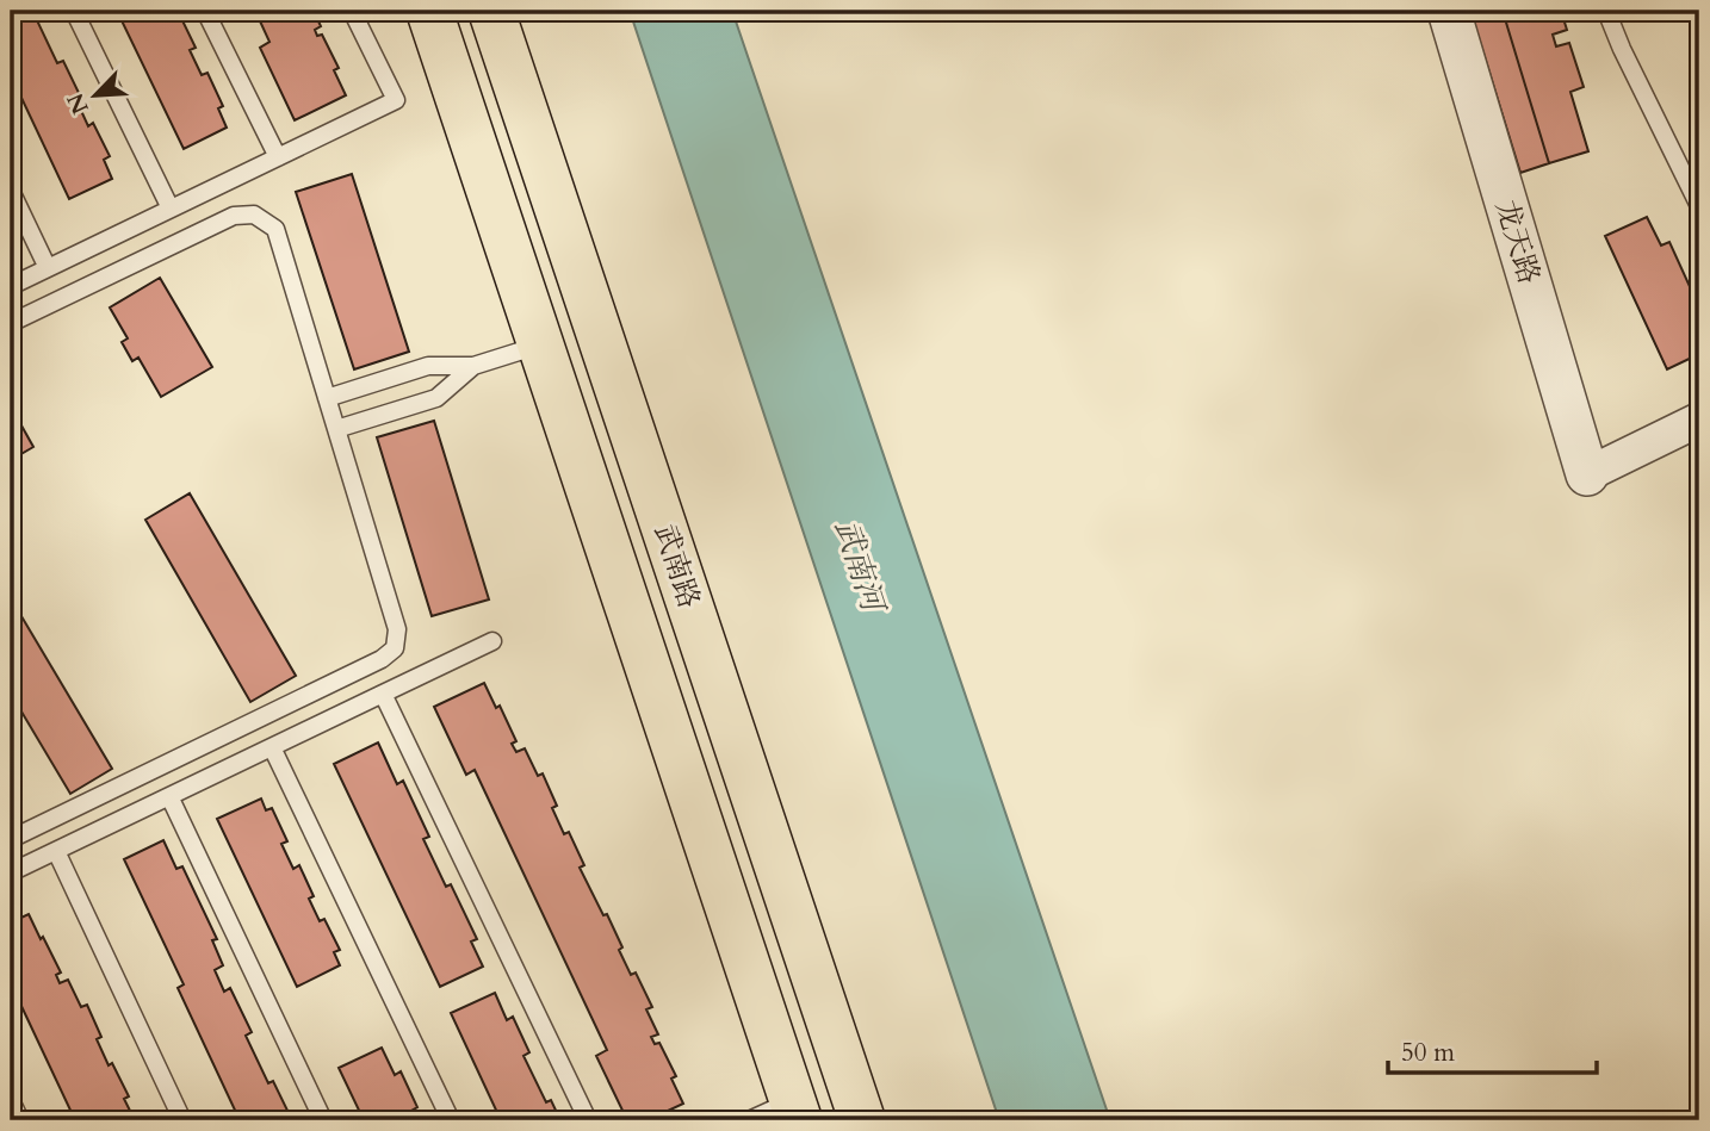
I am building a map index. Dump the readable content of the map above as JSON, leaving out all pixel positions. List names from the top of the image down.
{
  "streets": {
    "main road": ["武南路"],
    "street": ["龙天路"]
  },
  "water": ["武南河"],
  "scale_bar": "50 m",
  "north": "bottom left"
}
